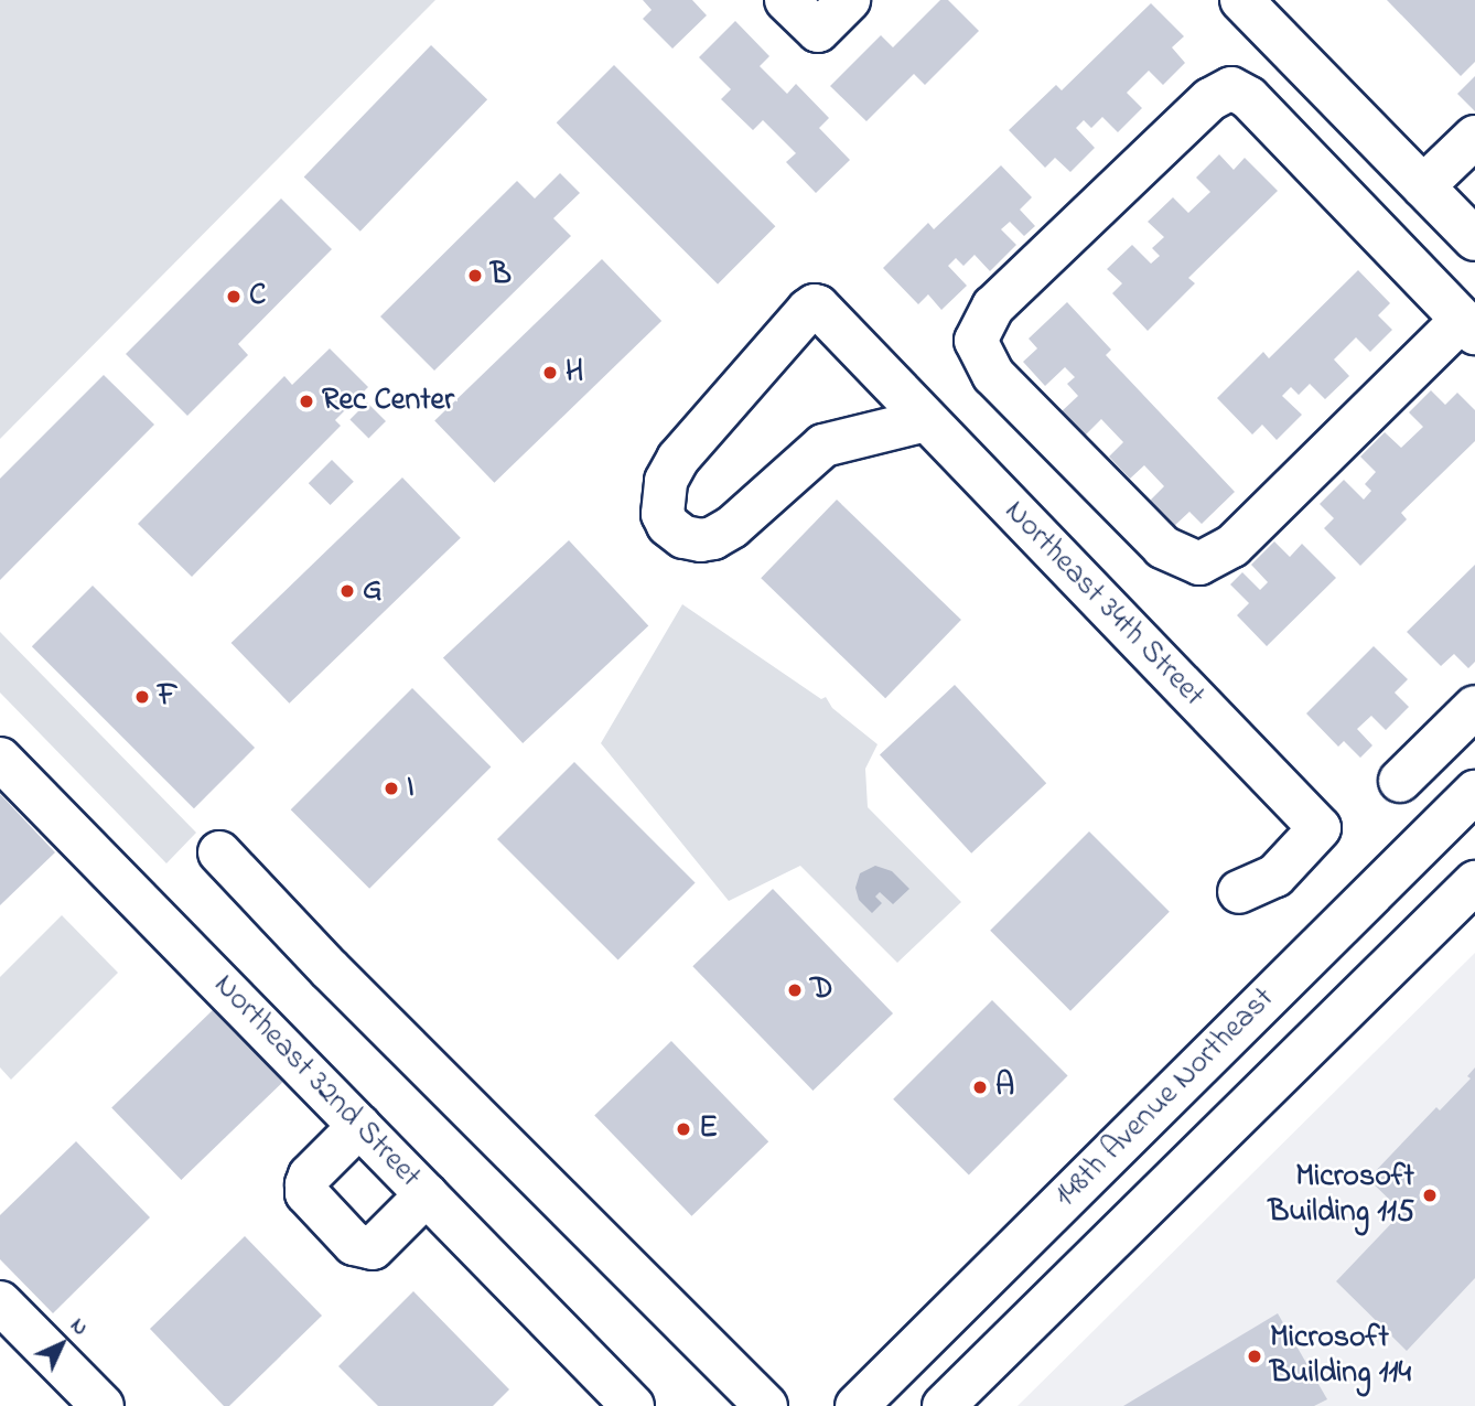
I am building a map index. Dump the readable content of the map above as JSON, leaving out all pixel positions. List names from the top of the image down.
{
  "streets": {
    "street": ["Northeast 34th Street", "Northeast 32nd Street", "148th Avenue Northeast"]
  },
  "places": [
    "B",
    "C",
    "H",
    "Rec Center",
    "G",
    "F",
    "I",
    "D",
    "A",
    "E",
    "Microsoft Building 115",
    "Microsoft Building 114"
  ],
  "north": "top right"
}
